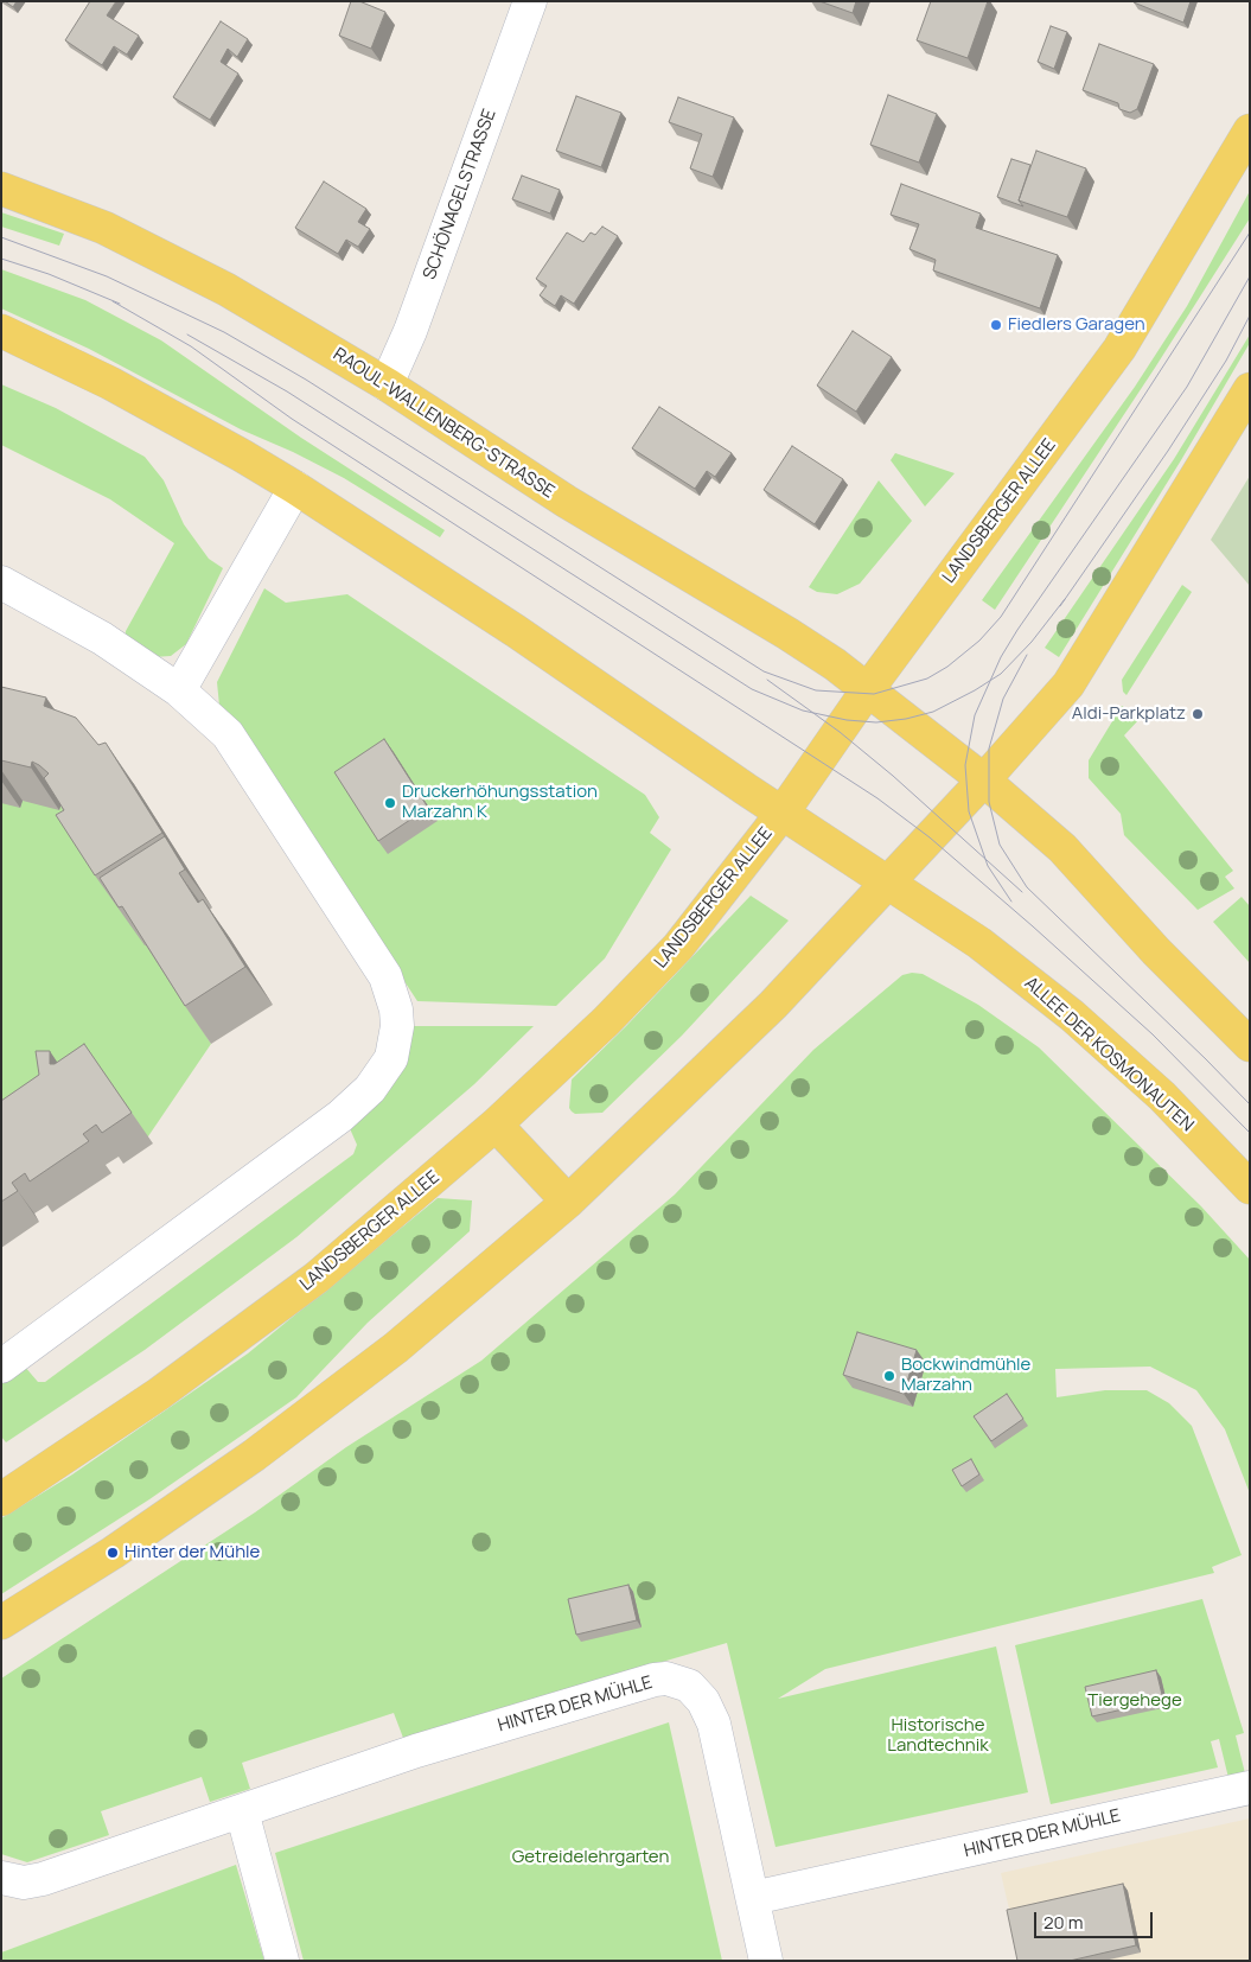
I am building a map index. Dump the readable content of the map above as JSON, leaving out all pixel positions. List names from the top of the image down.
{
  "streets": {
    "main road": ["RAOUL-WALLENBERG-STRASSE", "LANDSBERGER ALLEE", "ALLEE DER KOSMONAUTEN"],
    "street": ["SCHÖNAGELSTRASSE", "HINTER DER MÜHLE"]
  },
  "crossings": [
    ["SCHÖNAGELSTRASSE", "RAOUL-WALLENBERG-STRASSE"],
    ["RAOUL-WALLENBERG-STRASSE", "LANDSBERGER ALLEE"],
    ["LANDSBERGER ALLEE", "ALLEE DER KOSMONAUTEN"]
  ],
  "parks": ["Tiergehege", "Historische Landtechnik", "Getreidelehrgarten"],
  "places": [
    "Fiedlers Garagen",
    "Aldi-Parkplatz",
    "Druckerhöhungsstation Marzahn K",
    "Bockwindmühle Marzahn",
    "Hinter der Mühle"
  ],
  "scale_bar": "20 m"
}
